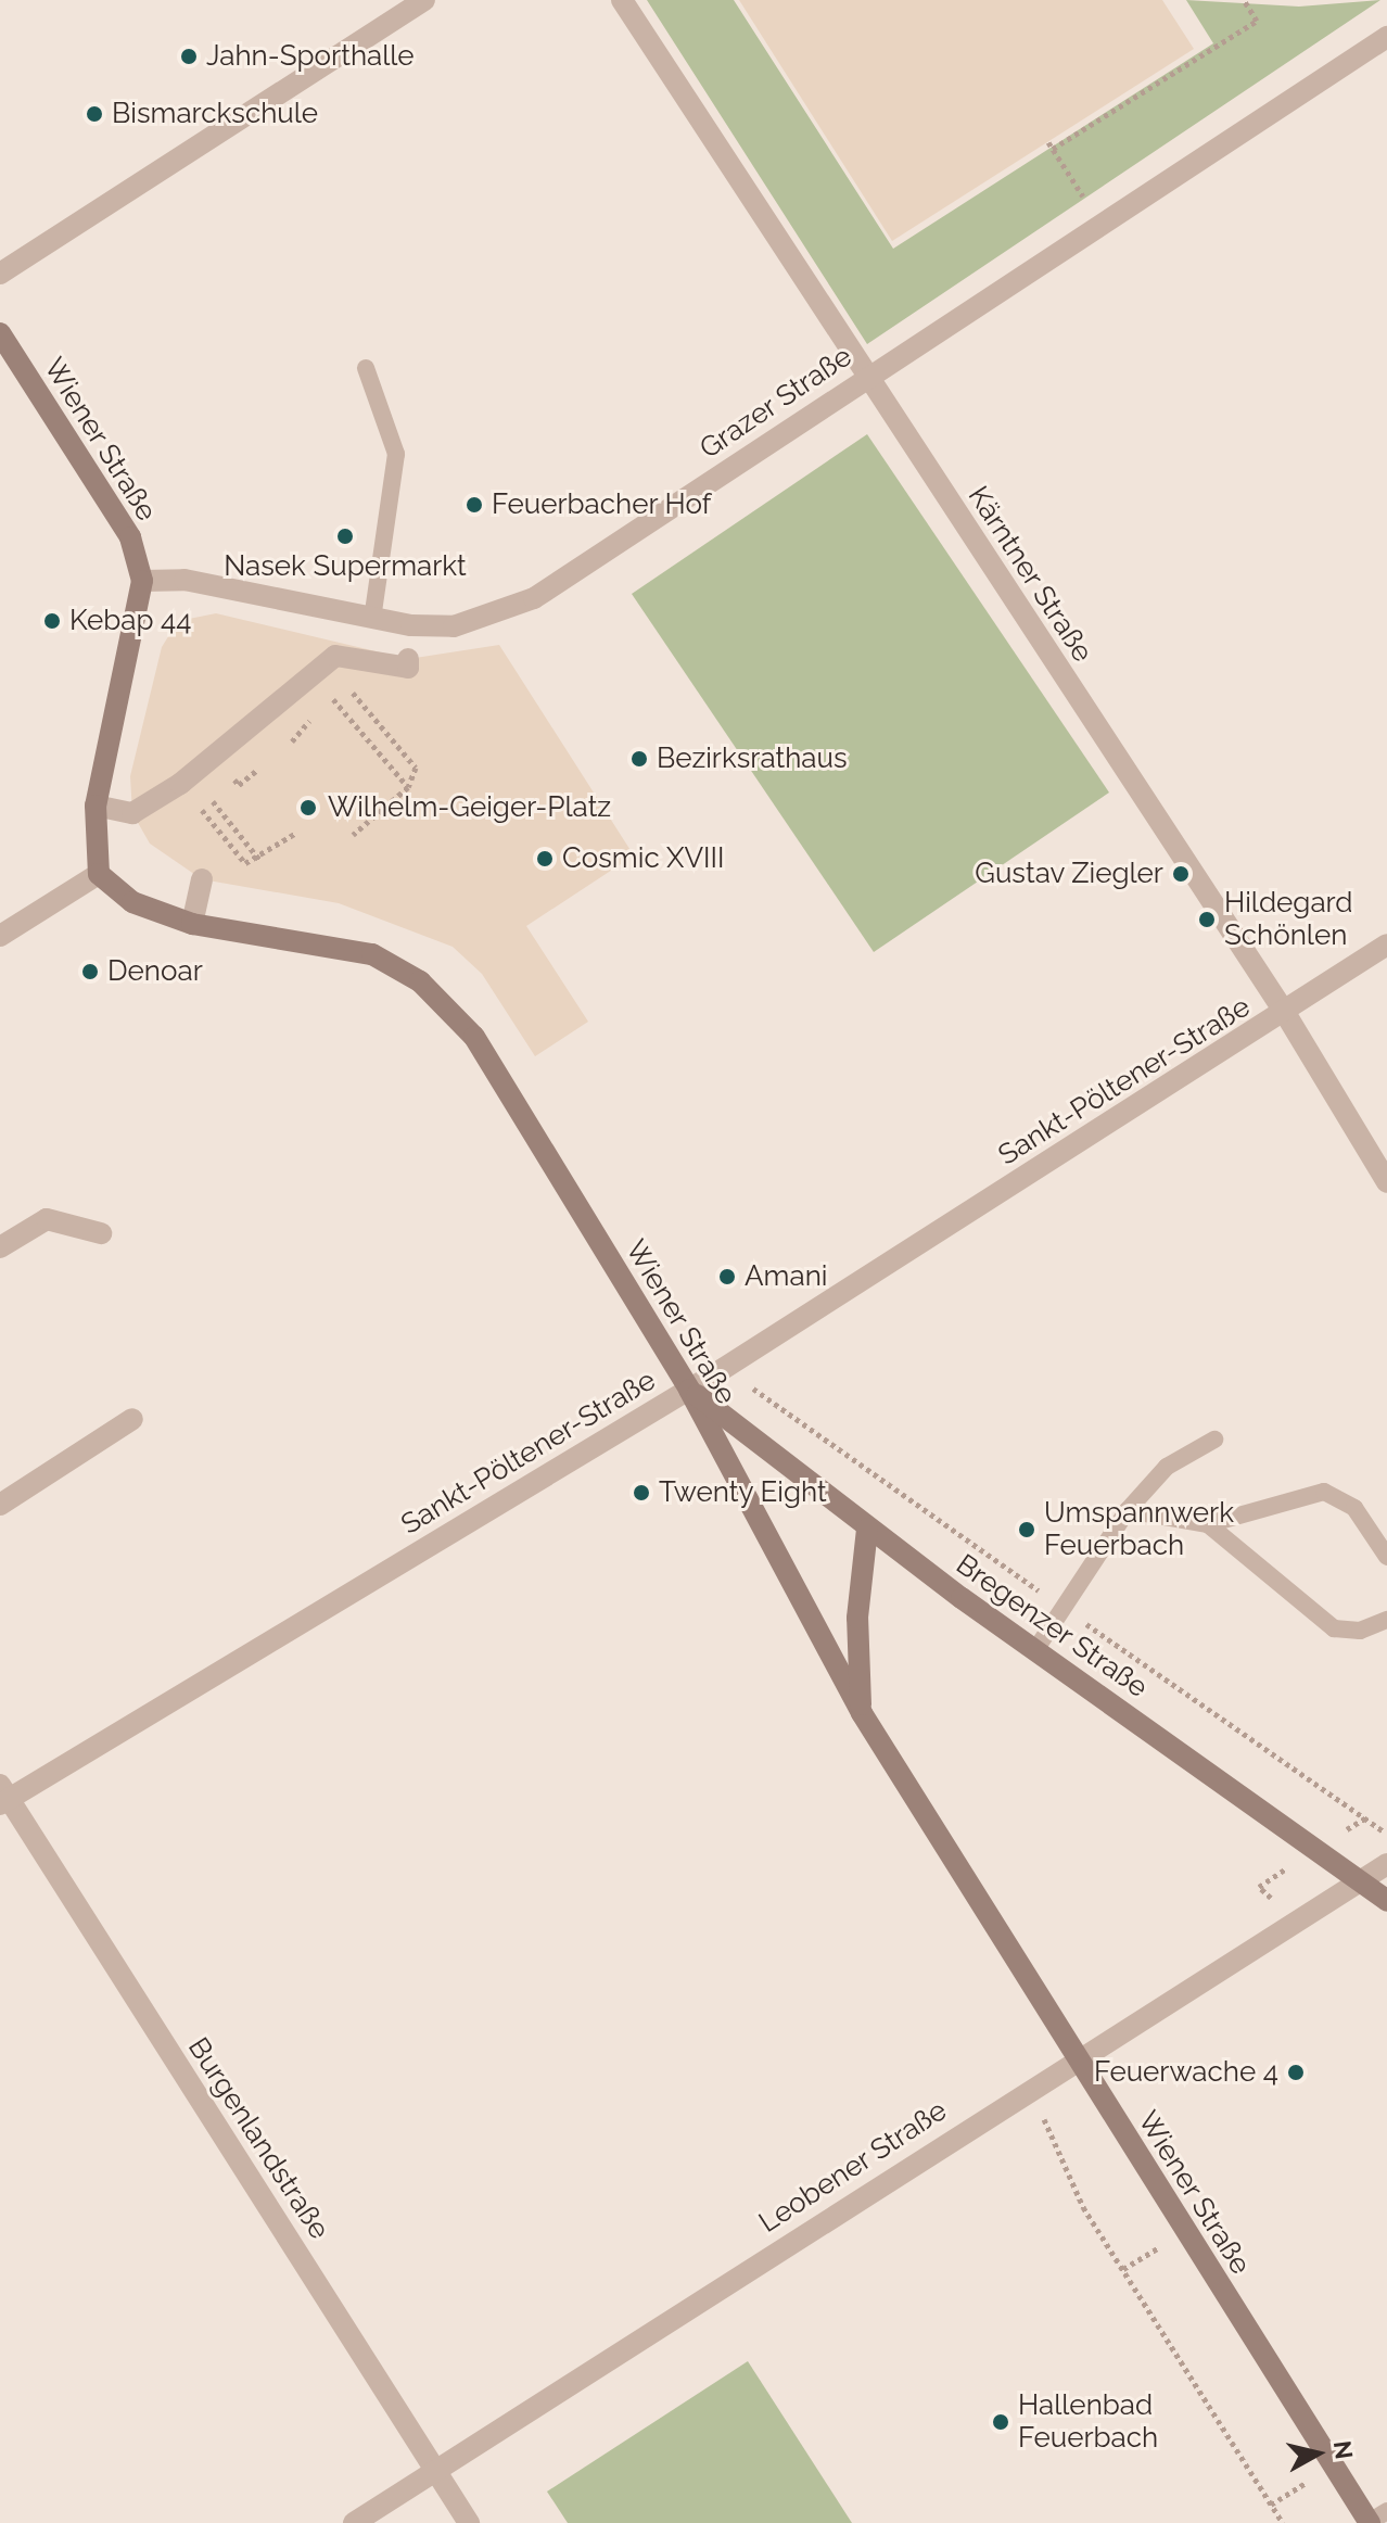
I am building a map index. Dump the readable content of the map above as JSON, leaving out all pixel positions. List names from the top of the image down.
{
  "streets": {
    "main road": ["Wiener Straße", "Bregenzer Straße"],
    "street": [
      "Grazer Straße",
      "Kärntner Straße",
      "Sankt-Pöltener-Straße",
      "Burgenlandstraße",
      "Leobener Straße"
    ]
  },
  "crossings": [
    ["Grazer Straße", "Wiener Straße"],
    ["Grazer Straße", "Kärntner Straße"],
    ["Wiener Straße", "Sankt-Pöltener-Straße"],
    ["Wiener Straße", "Bregenzer Straße"],
    ["Wiener Straße", "Leobener Straße"],
    ["Kärntner Straße", "Sankt-Pöltener-Straße"],
    ["Sankt-Pöltener-Straße", "Bregenzer Straße"],
    ["Sankt-Pöltener-Straße", "Burgenlandstraße"],
    ["Bregenzer Straße", "Leobener Straße"],
    ["Burgenlandstraße", "Leobener Straße"]
  ],
  "places": [
    "Jahn-Sporthalle",
    "Bismarckschule",
    "Feuerbacher Hof",
    "Nasek Supermarkt",
    "Kebap 44",
    "Bezirksrathaus",
    "Wilhelm-Geiger-Platz",
    "Cosmic XVIII",
    "Gustav Ziegler",
    "Hildegard Schönlen",
    "Denoar",
    "Amani",
    "Twenty Eight",
    "Umspannwerk Feuerbach",
    "Feuerwache 4",
    "Hallenbad Feuerbach"
  ],
  "north": "right"
}
